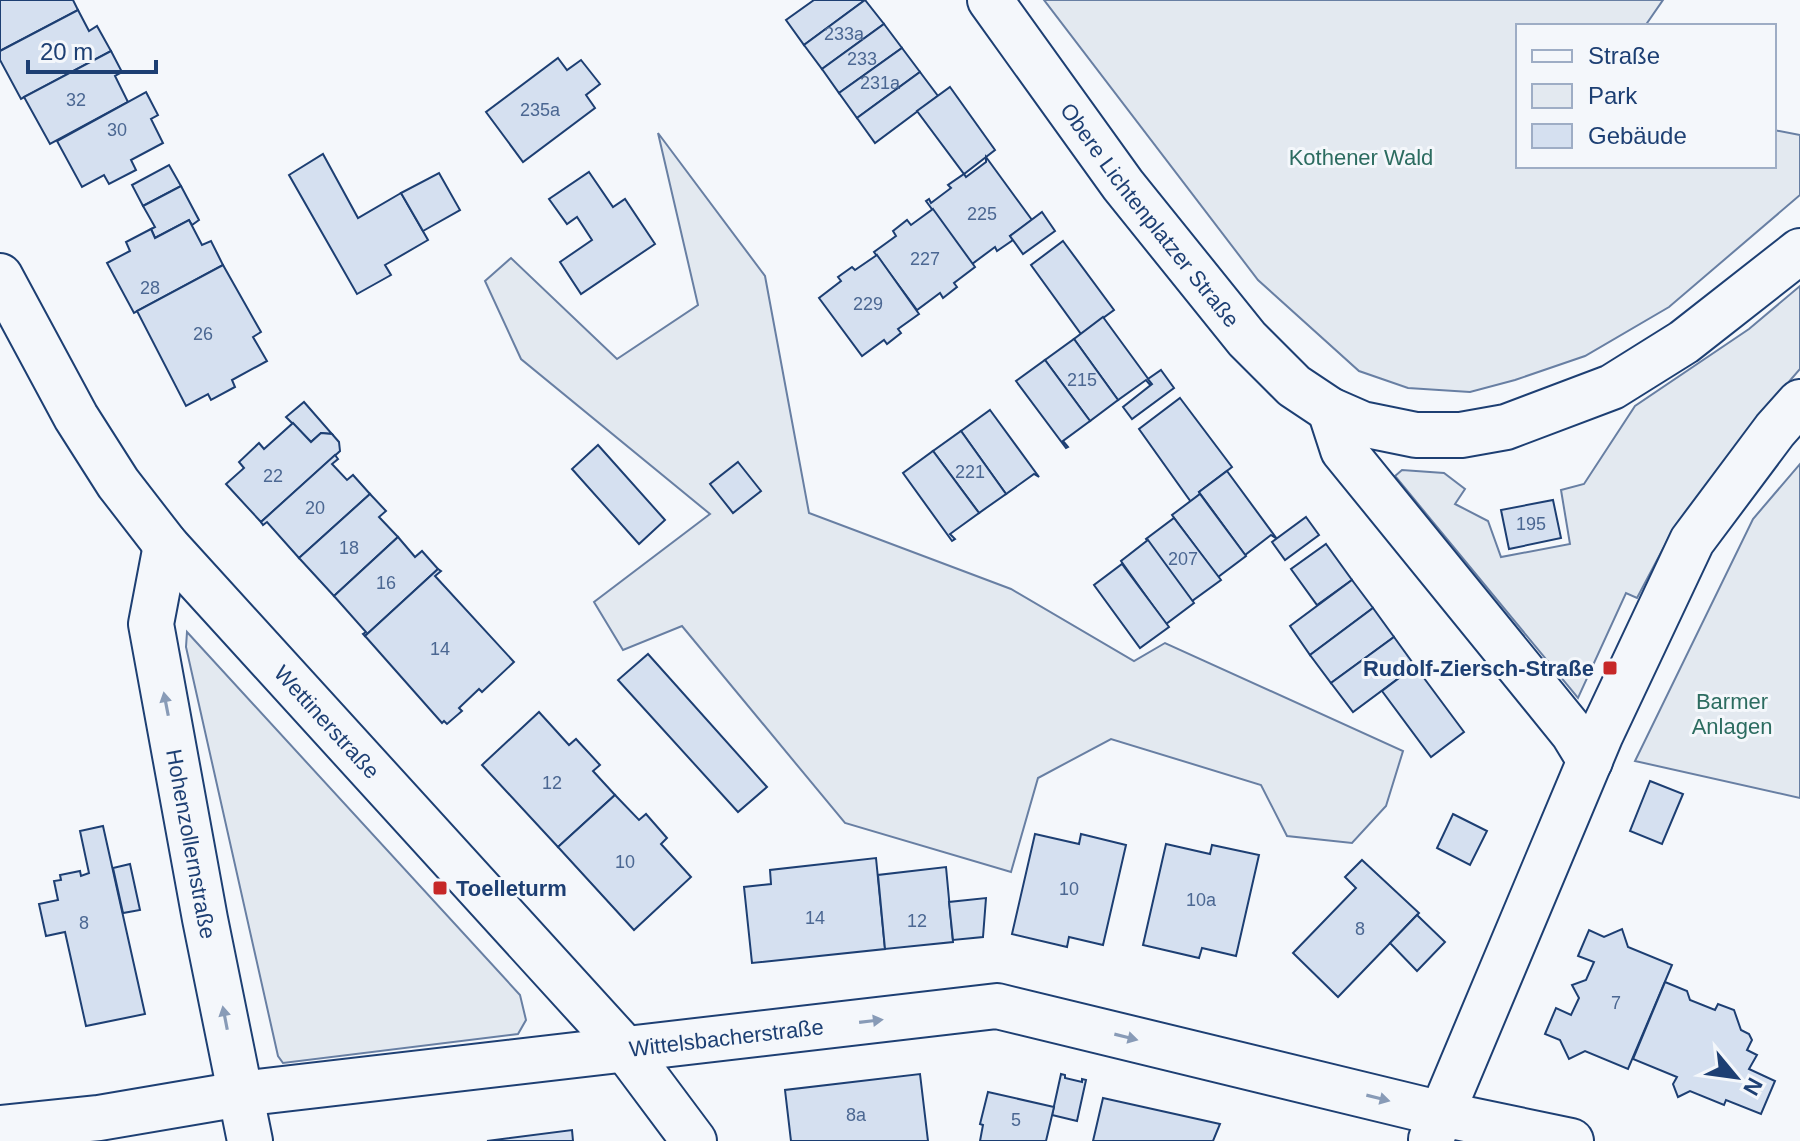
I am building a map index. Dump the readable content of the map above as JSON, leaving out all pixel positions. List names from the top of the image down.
{
  "streets": {
    "street": [
      "Obere Lichtenplatzer Straße",
      "Wettinerstraße",
      "Hohenzollernstraße",
      "Wittelsbacherstraße"
    ]
  },
  "crossings": [
    ["Wettinerstraße", "Hohenzollernstraße"],
    ["Wettinerstraße", "Wittelsbacherstraße"],
    ["Hohenzollernstraße", "Wittelsbacherstraße"]
  ],
  "one_way": ["Hohenzollernstraße", "Wittelsbacherstraße"],
  "parks": ["Kothener Wald", "Barmer Anlagen"],
  "places": {
    "transit": ["Rudolf-Ziersch-Straße", "Toelleturm"]
  },
  "house_numbers": [
    "233a",
    "233",
    "231a",
    "32",
    "235a",
    "30",
    "225",
    "227",
    "28",
    "229",
    "26",
    "215",
    "221",
    "22",
    "20",
    "195",
    "18",
    "207",
    "16",
    "14",
    "12",
    "10",
    "10",
    "10a",
    "14",
    "12",
    "8",
    "8",
    "7",
    "8a",
    "5"
  ],
  "legend": ["Straße", "Park", "Gebäude"],
  "scale_bar": "20 m",
  "north": "bottom right"
}
